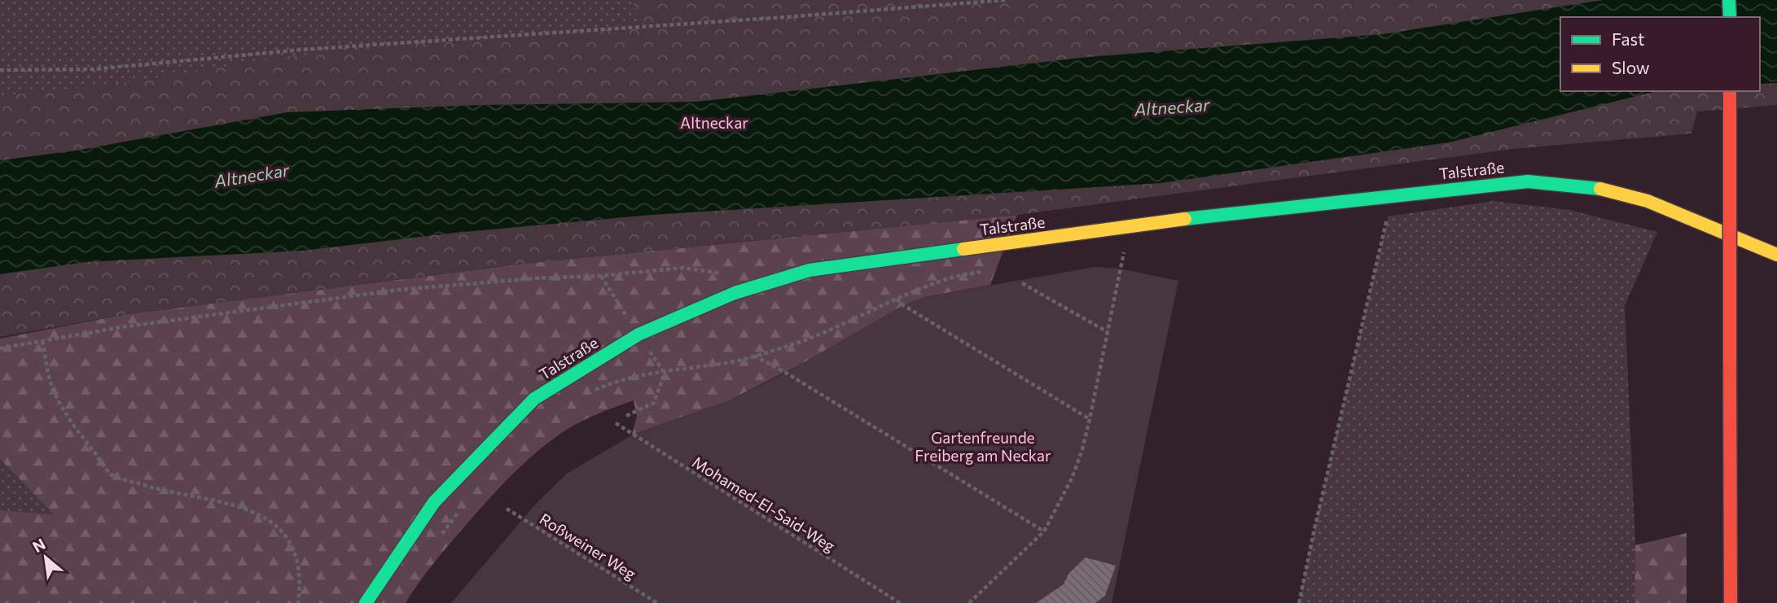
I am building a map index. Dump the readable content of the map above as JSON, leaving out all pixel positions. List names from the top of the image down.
{
  "streets": {
    "main road": ["Talstraße"],
    "path": ["Mohamed-El-Said-Weg", "Roßweiner Weg"]
  },
  "water": ["Altneckar"],
  "parks": ["Altneckar", "Gartenfreunde Freiberg am Neckar"],
  "legend": ["Fast", "Slow"],
  "north": "top left"
}
